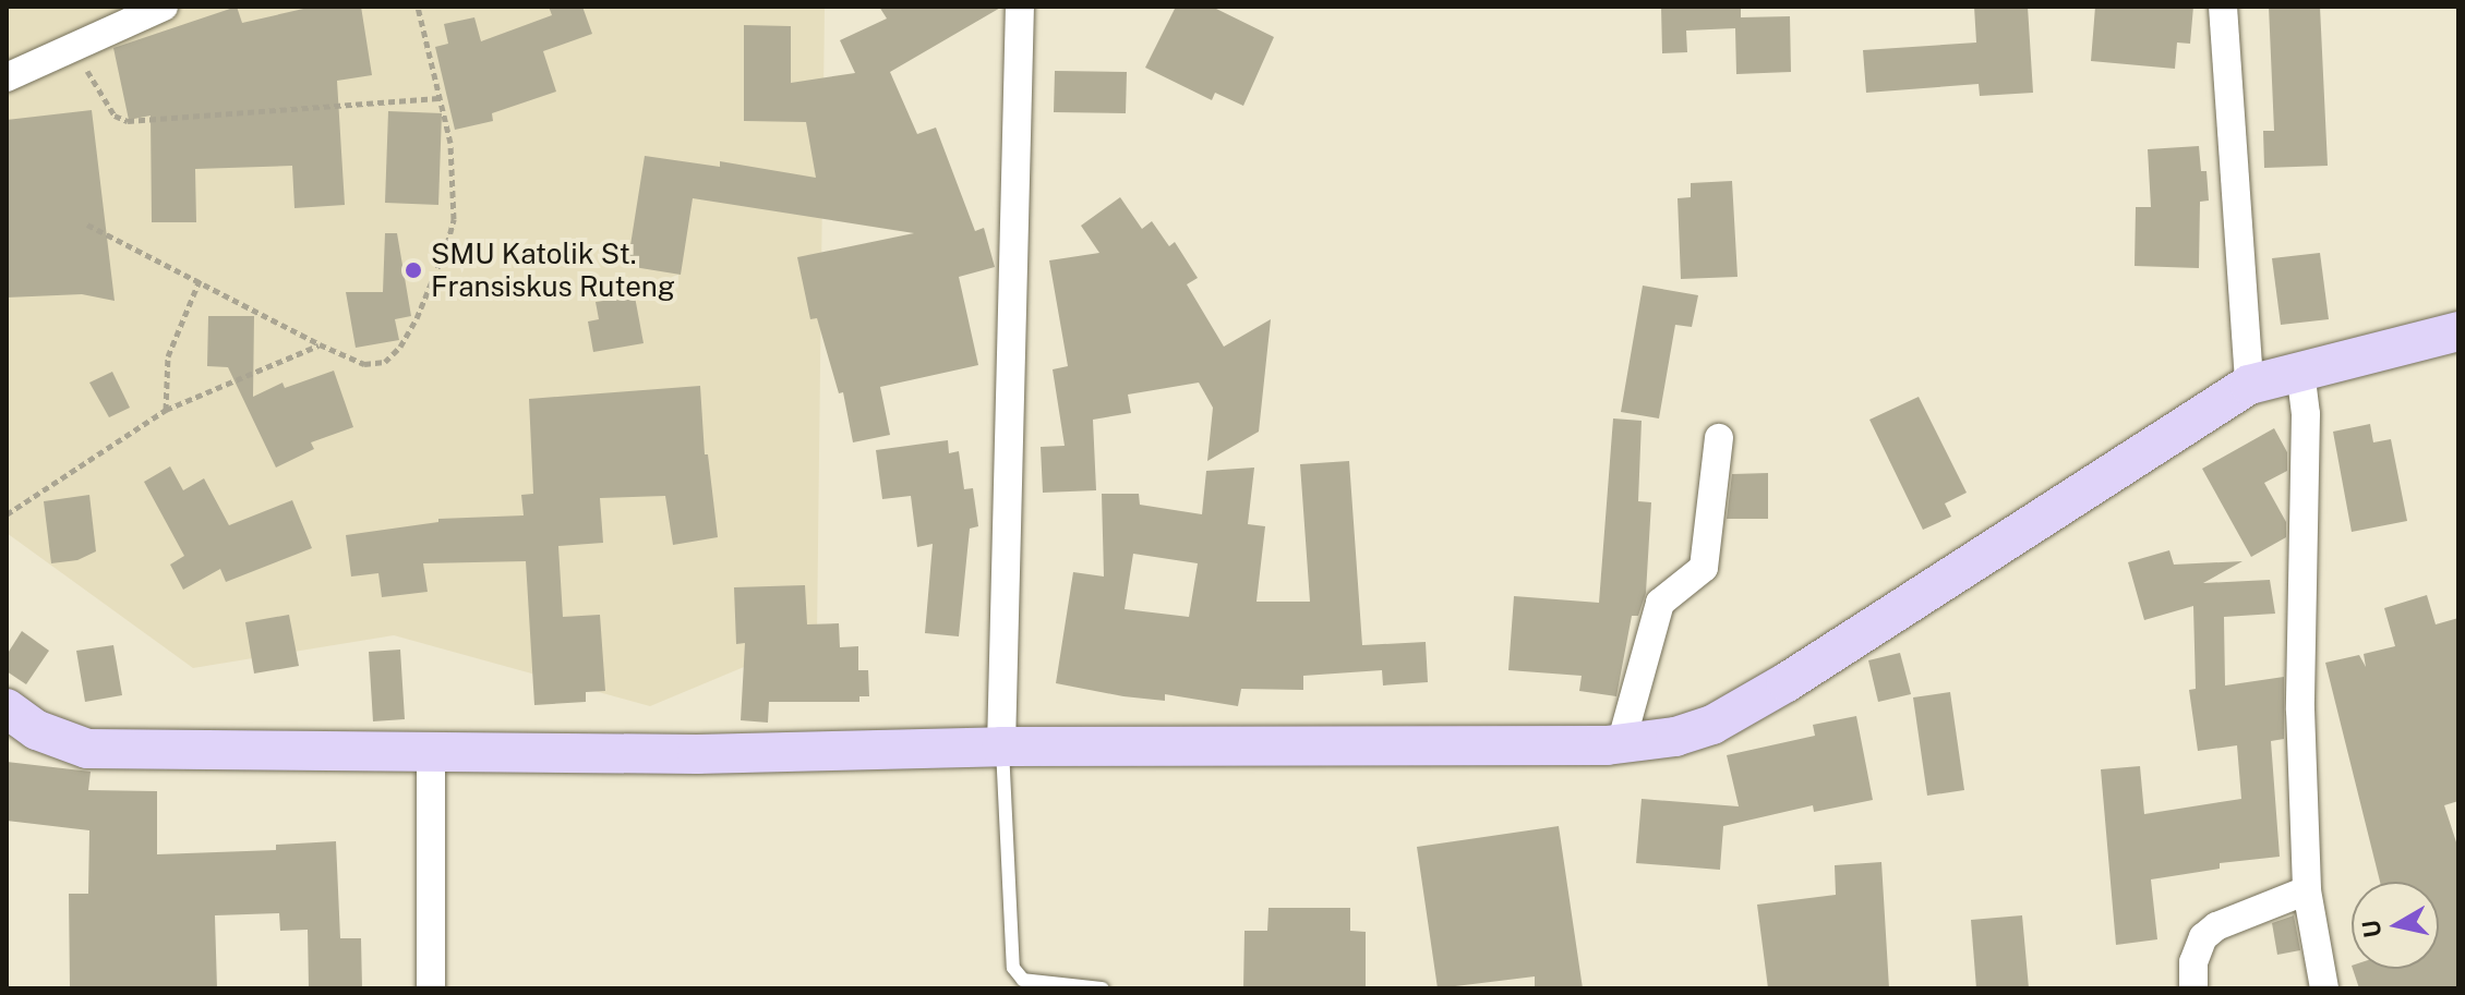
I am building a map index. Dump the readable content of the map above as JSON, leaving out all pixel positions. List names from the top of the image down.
{
  "places": ["SMU Katolik St. Fransiskus Ruteng"],
  "north": "left"
}
